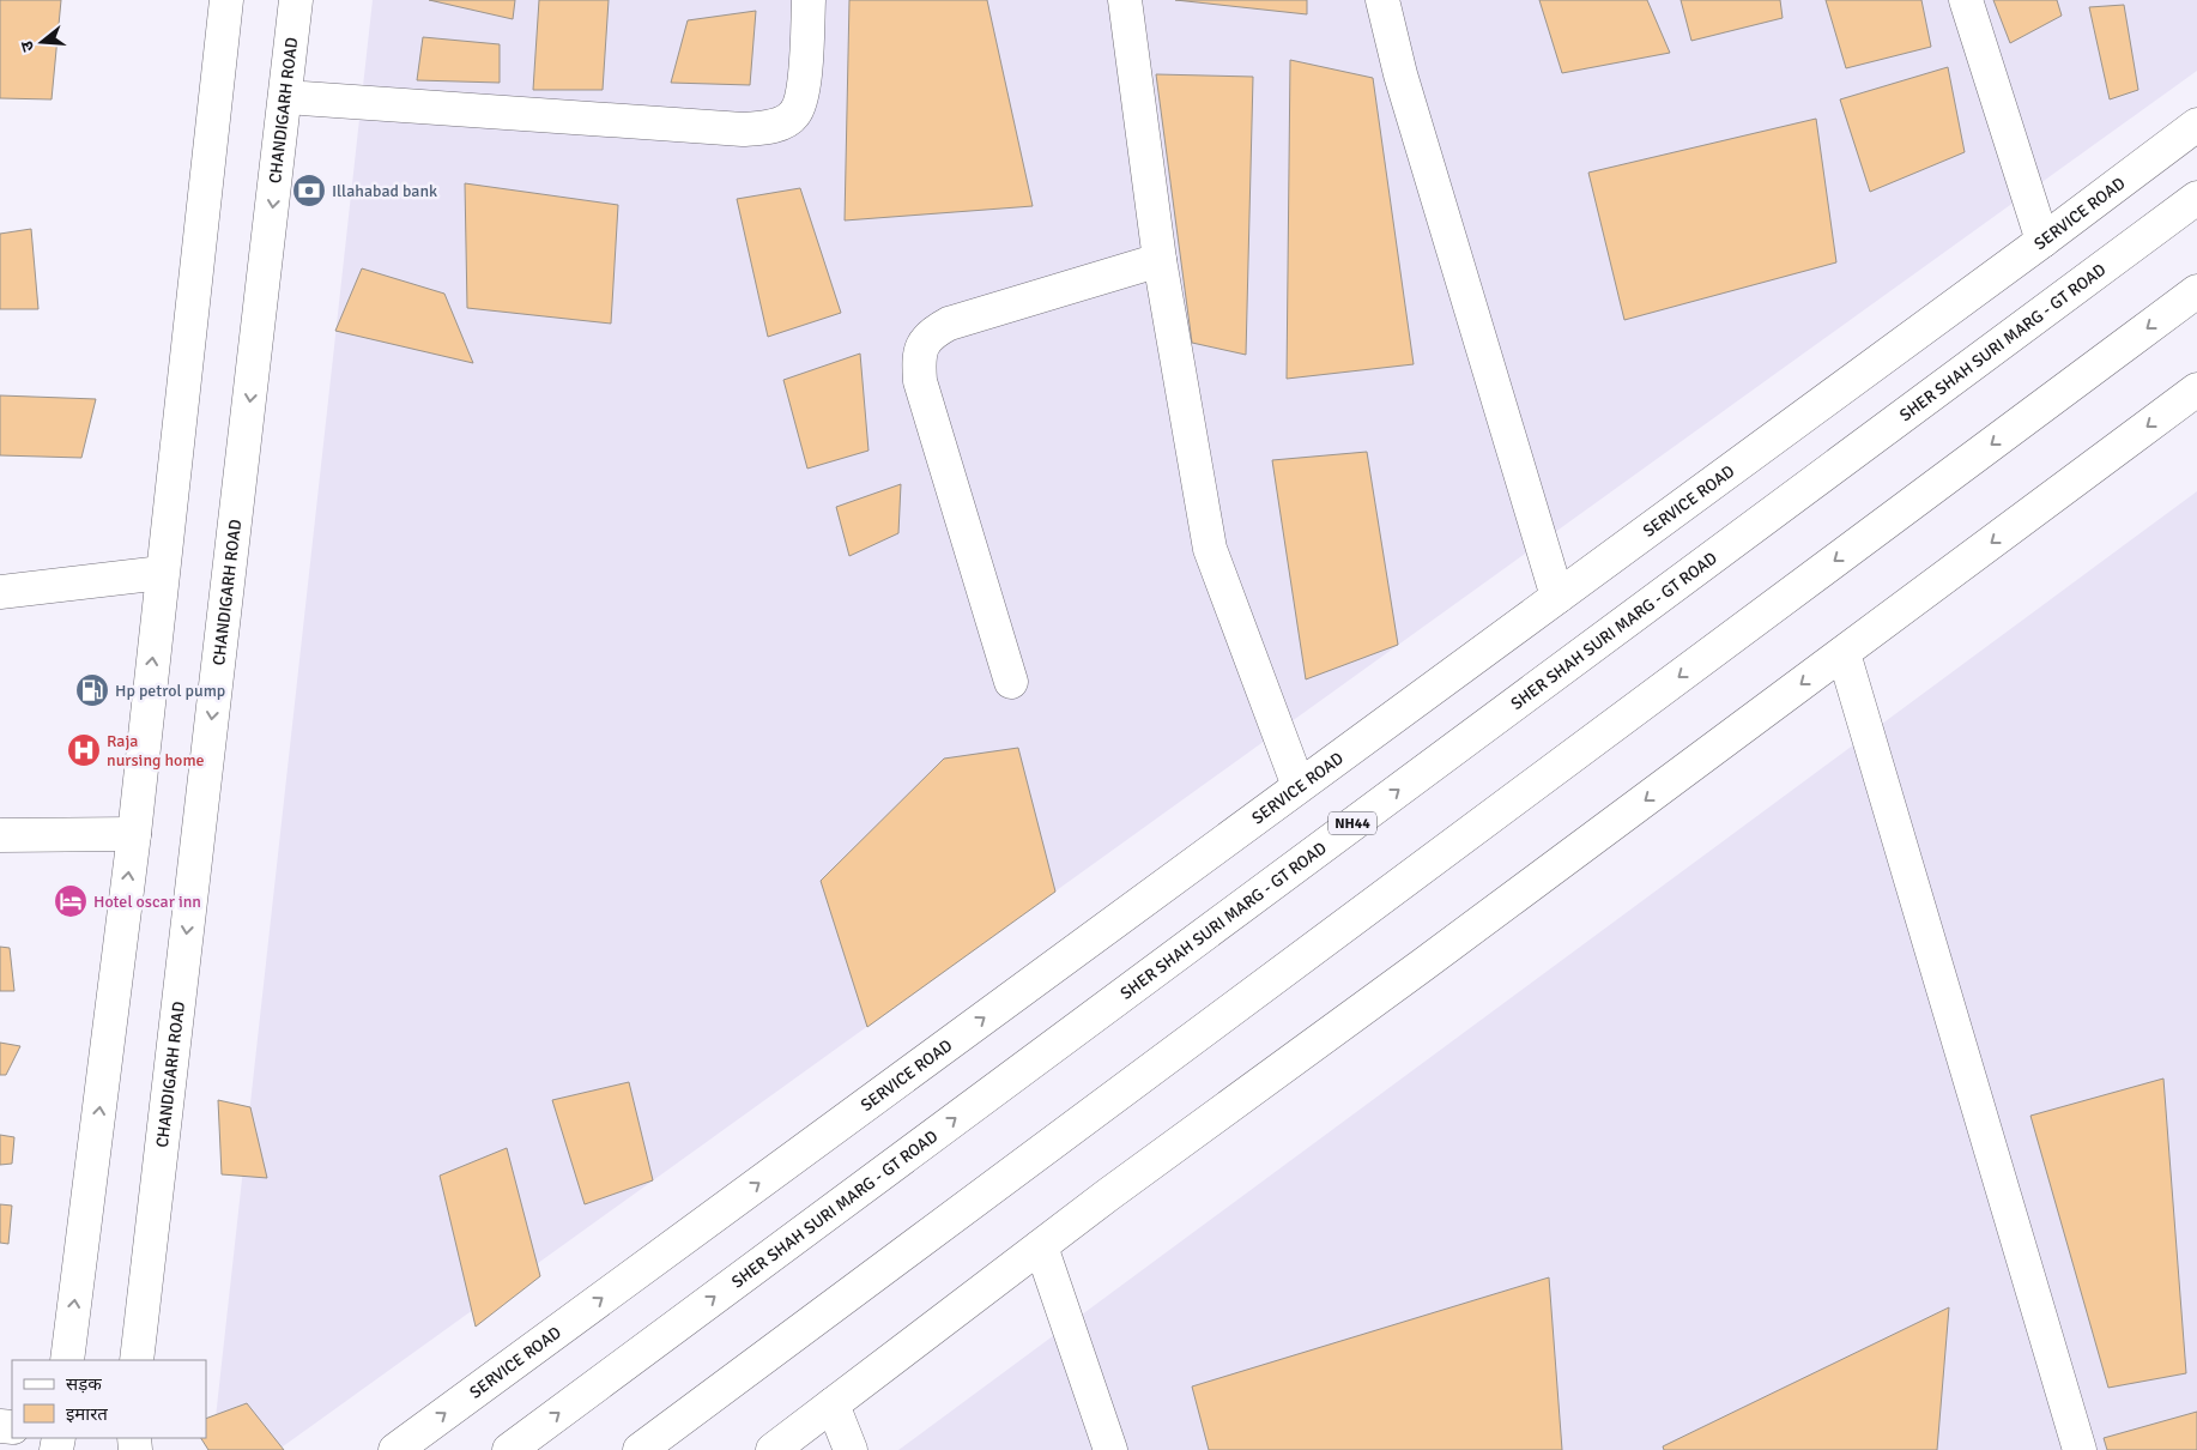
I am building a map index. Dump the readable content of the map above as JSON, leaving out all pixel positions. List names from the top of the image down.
{
  "streets": {
    "main road": [
      "CHANDIGARH ROAD",
      "SERVICE ROAD",
      "SHER SHAH SURI MARG - GT ROAD",
      "NH44"
    ]
  },
  "places": {
    "bank": ["Illahabad bank"],
    "fuel station": ["Hp petrol pump"],
    "hospital": ["Raja nursing home"],
    "hotel": ["Hotel oscar inn"]
  },
  "legend": ["सड़क", "इमारत"],
  "north": "left"
}
